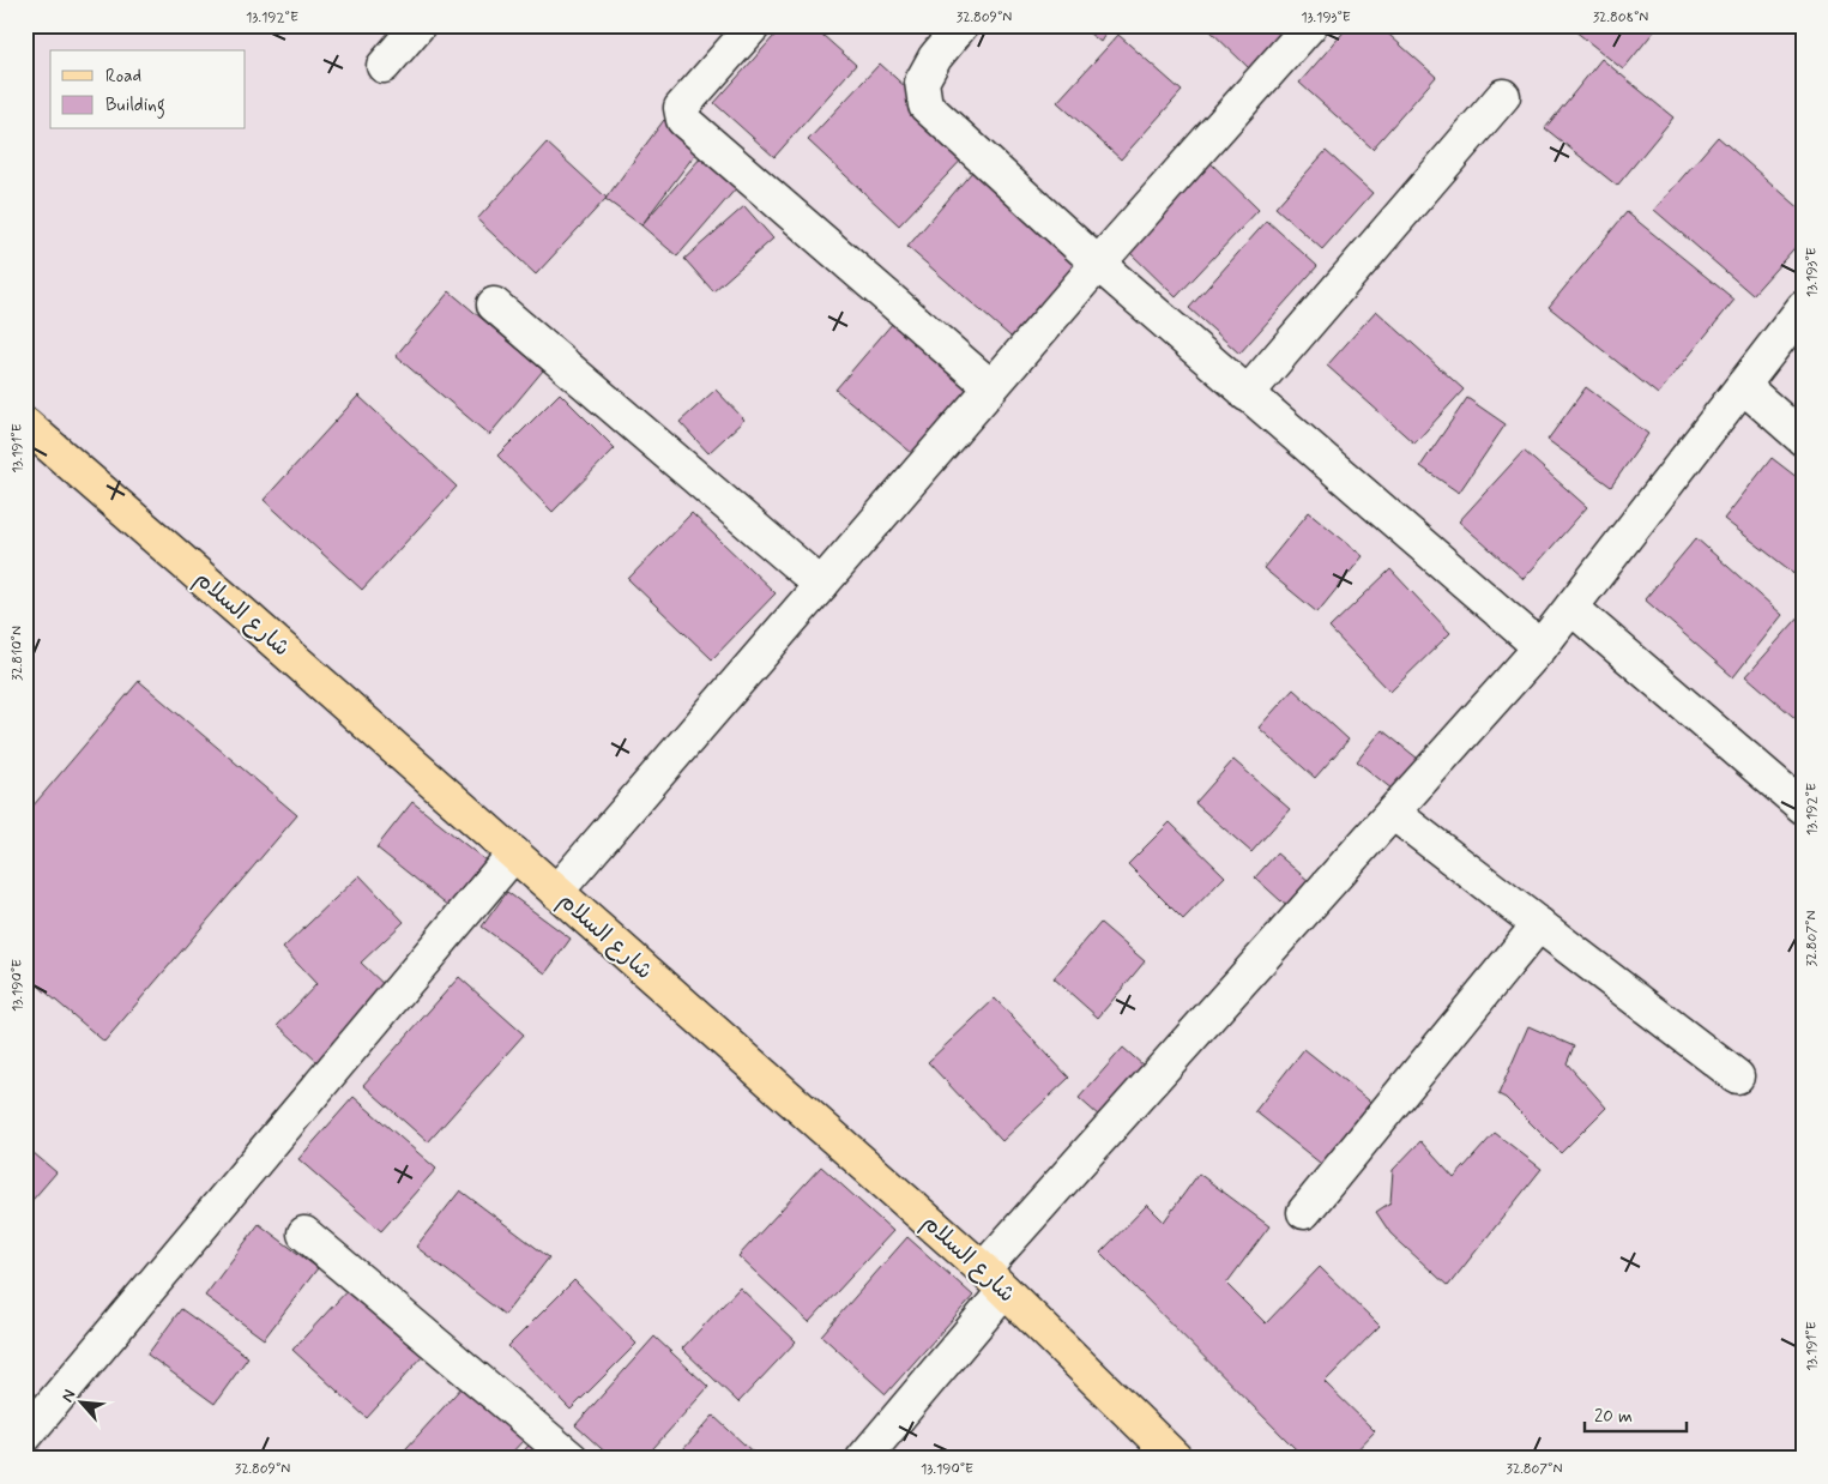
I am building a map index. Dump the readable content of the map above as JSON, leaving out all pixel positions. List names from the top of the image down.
{
  "streets": {
    "main road": ["شارع السلام"]
  },
  "legend": ["Road", "Building"],
  "scale_bar": "20 m",
  "north": "top left",
  "coordinates": [
    "13.192°E",
    "32.809°N",
    "13.193°E",
    "32.808°N",
    "13.191°E",
    "32.810°N",
    "32.807°N",
    "13.190°E"
  ]
}
